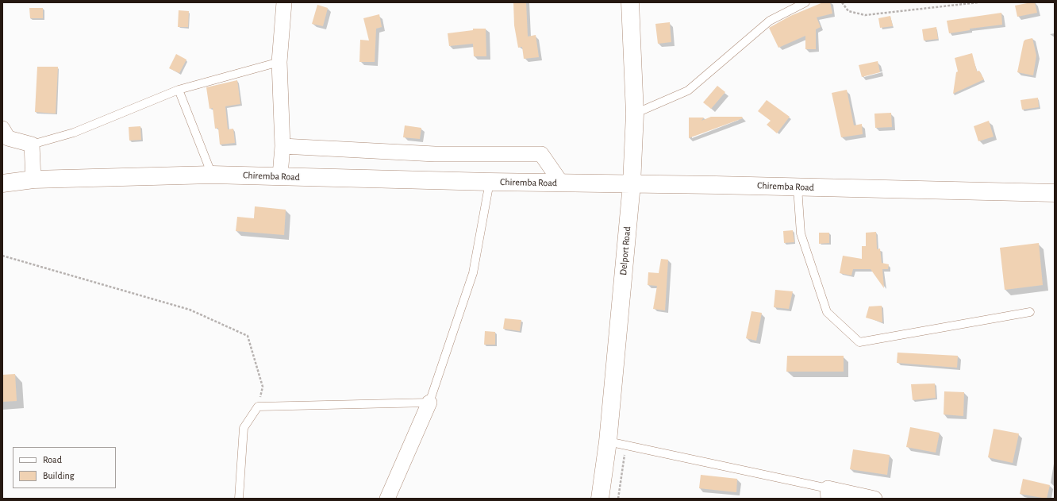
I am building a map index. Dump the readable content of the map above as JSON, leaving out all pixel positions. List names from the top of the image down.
{
  "streets": {
    "main road": ["Chiremba Road", "Delport Road"]
  },
  "crossings": [
    ["Chiremba Road", "Delport Road"]
  ],
  "legend": ["Road", "Building"]
}
